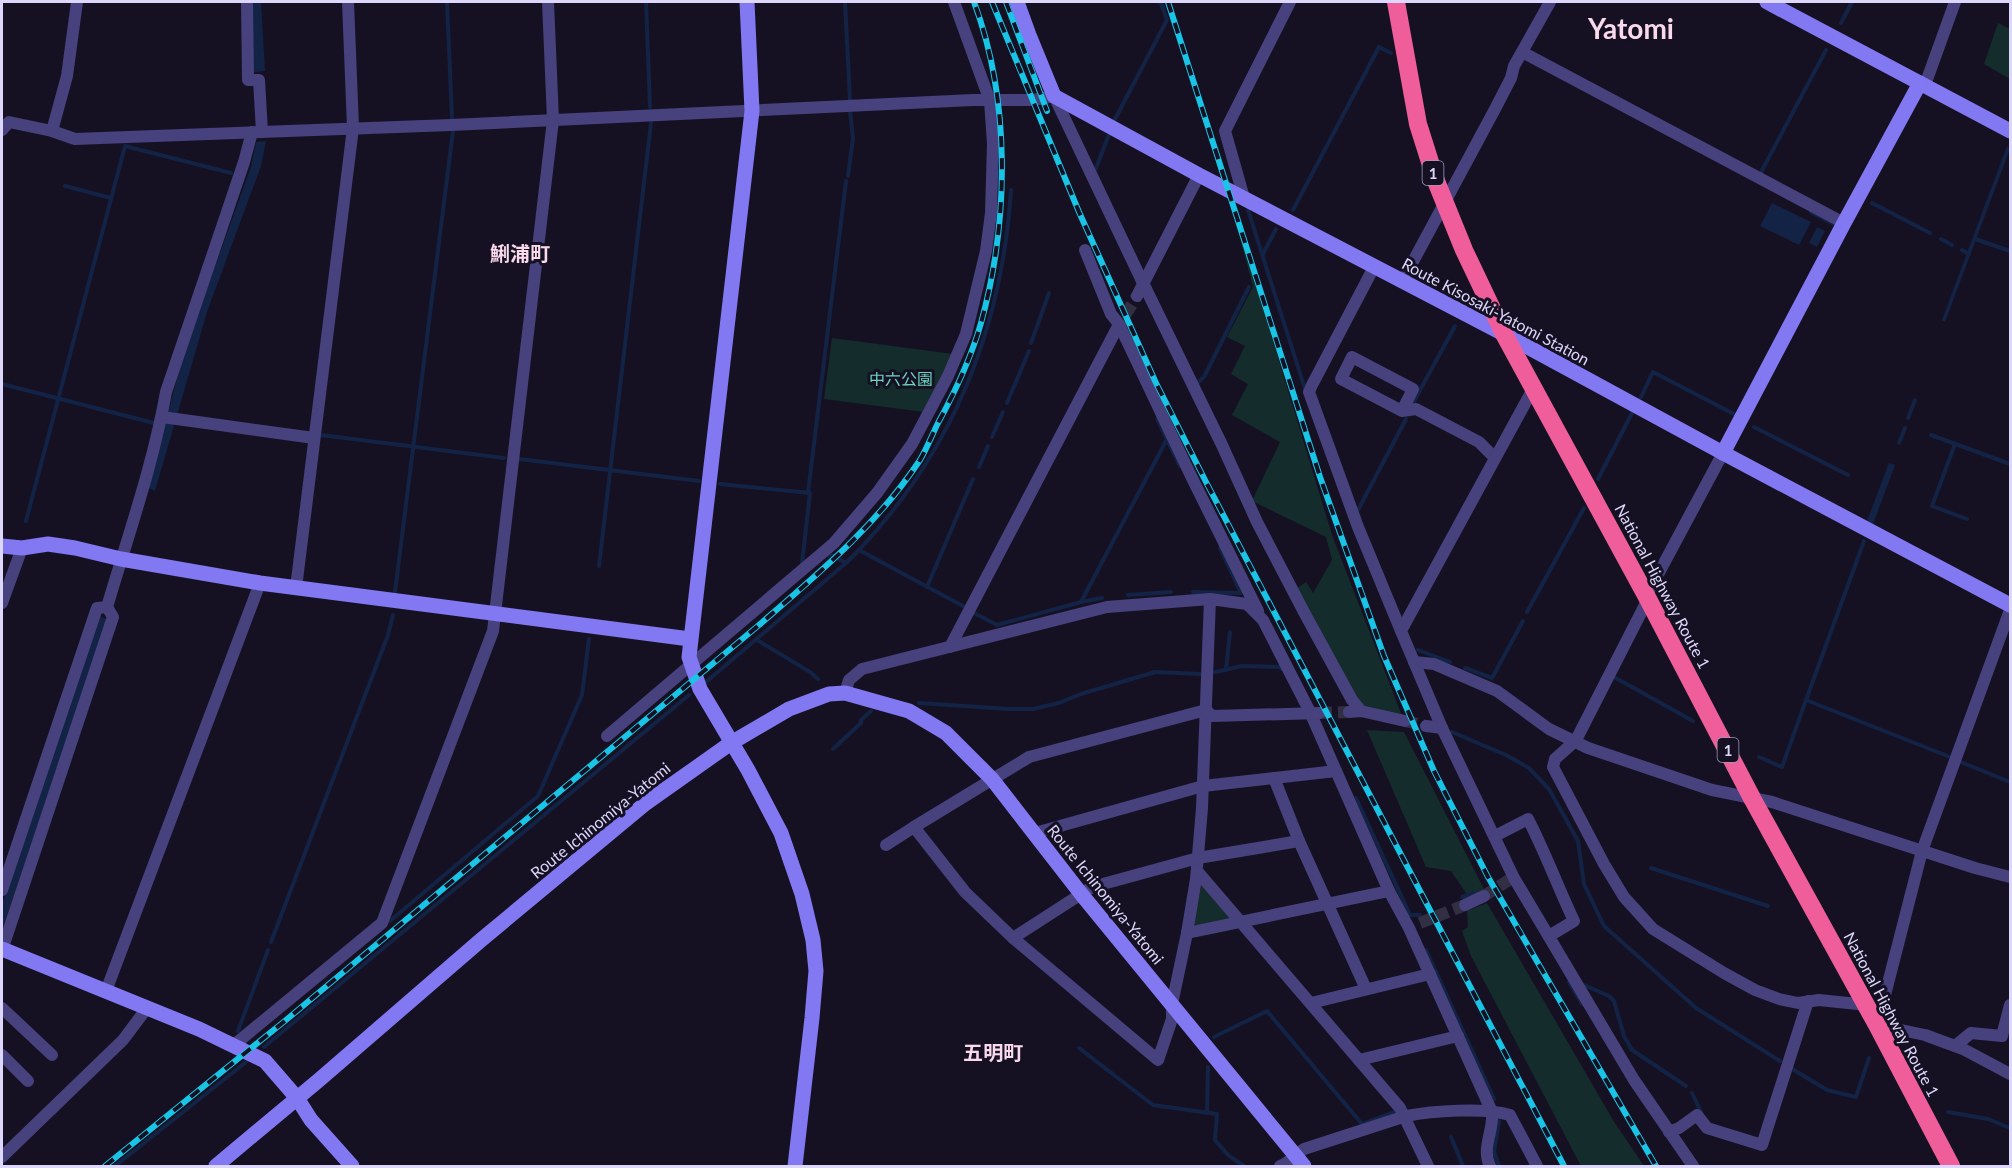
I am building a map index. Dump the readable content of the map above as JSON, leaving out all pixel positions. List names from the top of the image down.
{
  "streets": {
    "highway": ["1", "National Highway Route 1"],
    "street": ["Route Kisosaki-Yatomi Station", "Route Ichinomiya-Yatomi"]
  },
  "crossings": [
    ["Route Kisosaki-Yatomi Station", "National Highway Route 1"]
  ],
  "districts": ["Yatomi", "鯏浦町", "五明町"],
  "parks": ["中六公園"]
}
